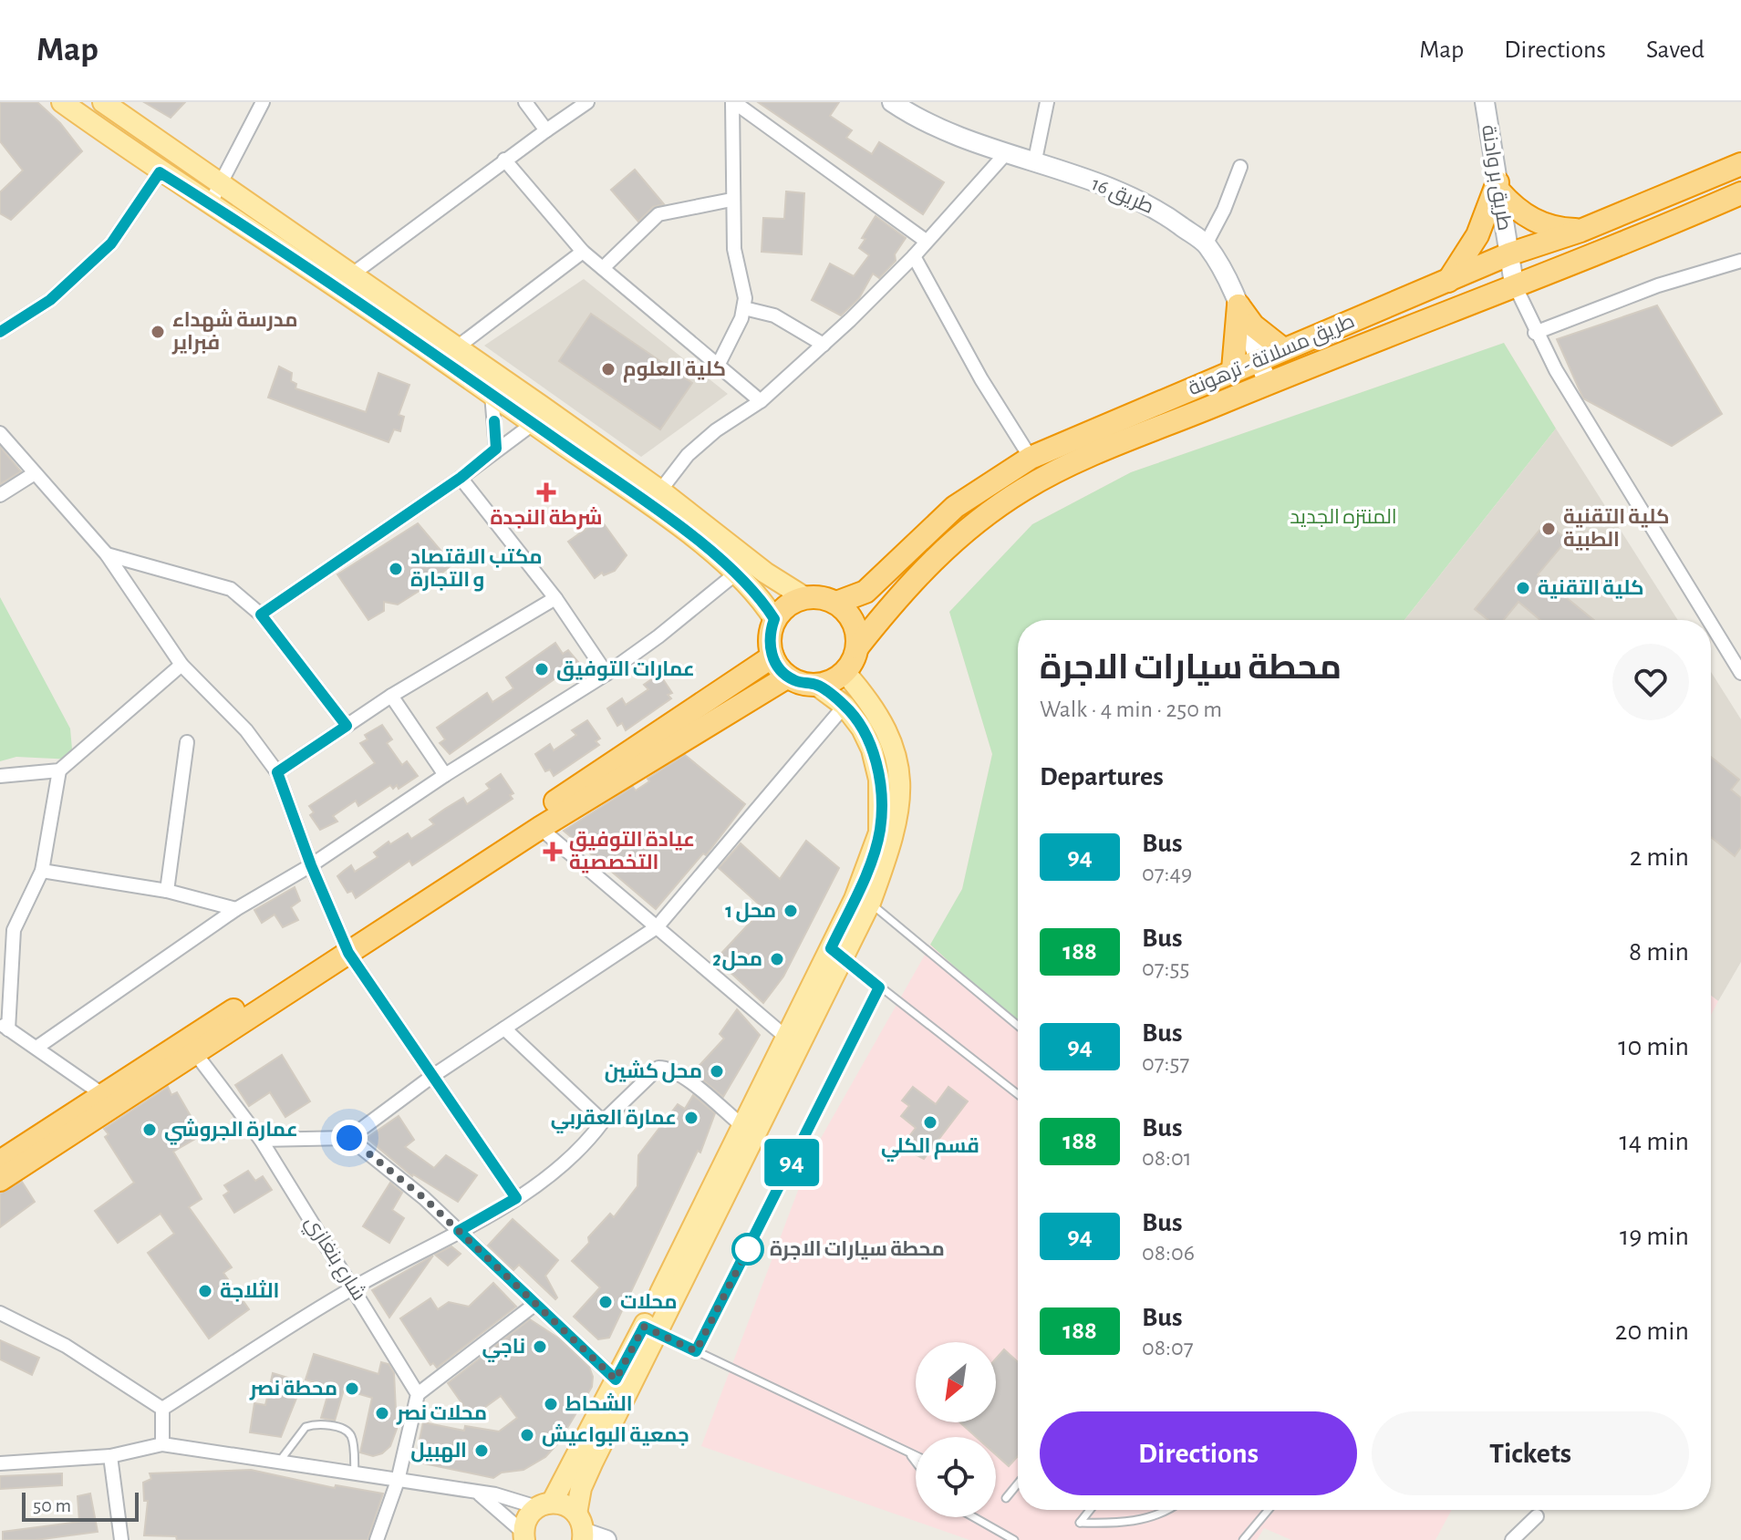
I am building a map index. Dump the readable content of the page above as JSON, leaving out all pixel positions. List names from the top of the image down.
{
  "streets": {
    "highway": ["طريق مسلاتة - ترهونة"],
    "street": ["طريق بر وادنة", "طريق 16", "شارع بنغازي"]
  },
  "crossings": [
    ["طريق بر وادنة", "طريق مسلاتة - ترهونة"],
    ["طريق 16", "طريق مسلاتة - ترهونة"]
  ],
  "parks": ["المنتزه الجديد"],
  "places": {
    "other": [
      "مدرسة شهداء فبراير",
      "كلية العلوم",
      "كلية التقنية الطبية",
      "مكتب الاقتصاد و التجارة",
      "كلية التقنية",
      "عمارات التوفيق",
      "محل 1",
      "محل2",
      "محل كشين",
      "عمارة العقربي",
      "قسم الكلي",
      "عمارة الجروشي",
      "محطة سيارات الاجرة",
      "الثلاجة",
      "محلات",
      "ناجي",
      "محطة نصر",
      "الشحاط",
      "محلات نصر",
      "جمعية البواعيش",
      "الهبيل"
    ],
    "health": ["شرطة النجدة", "عيادة التوفيق التخصصية"]
  },
  "lines": ["bus line 94"],
  "scale_bar": "50 m",
  "north": "bottom left",
  "page": {
    "header": "Map",
    "nav": ["Map", "Directions", "Saved"],
    "on_map": "94",
    "heading": [
      ["محطة سيارات الاجرة", "Walk · 4 min · 250 m"],
      "Departures"
    ],
    "list": [
      {
        "mark": "94",
        "name": "Bus",
        "note": "07:49",
        "value": "2 min"
      },
      {
        "mark": "188",
        "name": "Bus",
        "note": "07:55",
        "value": "8 min"
      },
      {
        "mark": "94",
        "name": "Bus",
        "note": "07:57",
        "value": "10 min"
      },
      {
        "mark": "188",
        "name": "Bus",
        "note": "08:01",
        "value": "14 min"
      },
      {
        "mark": "94",
        "name": "Bus",
        "note": "08:06",
        "value": "19 min"
      },
      {
        "mark": "188",
        "name": "Bus",
        "note": "08:07",
        "value": "20 min"
      }
    ],
    "buttons": ["Directions", "Tickets"],
    "scale": "50 m"
  }
}
